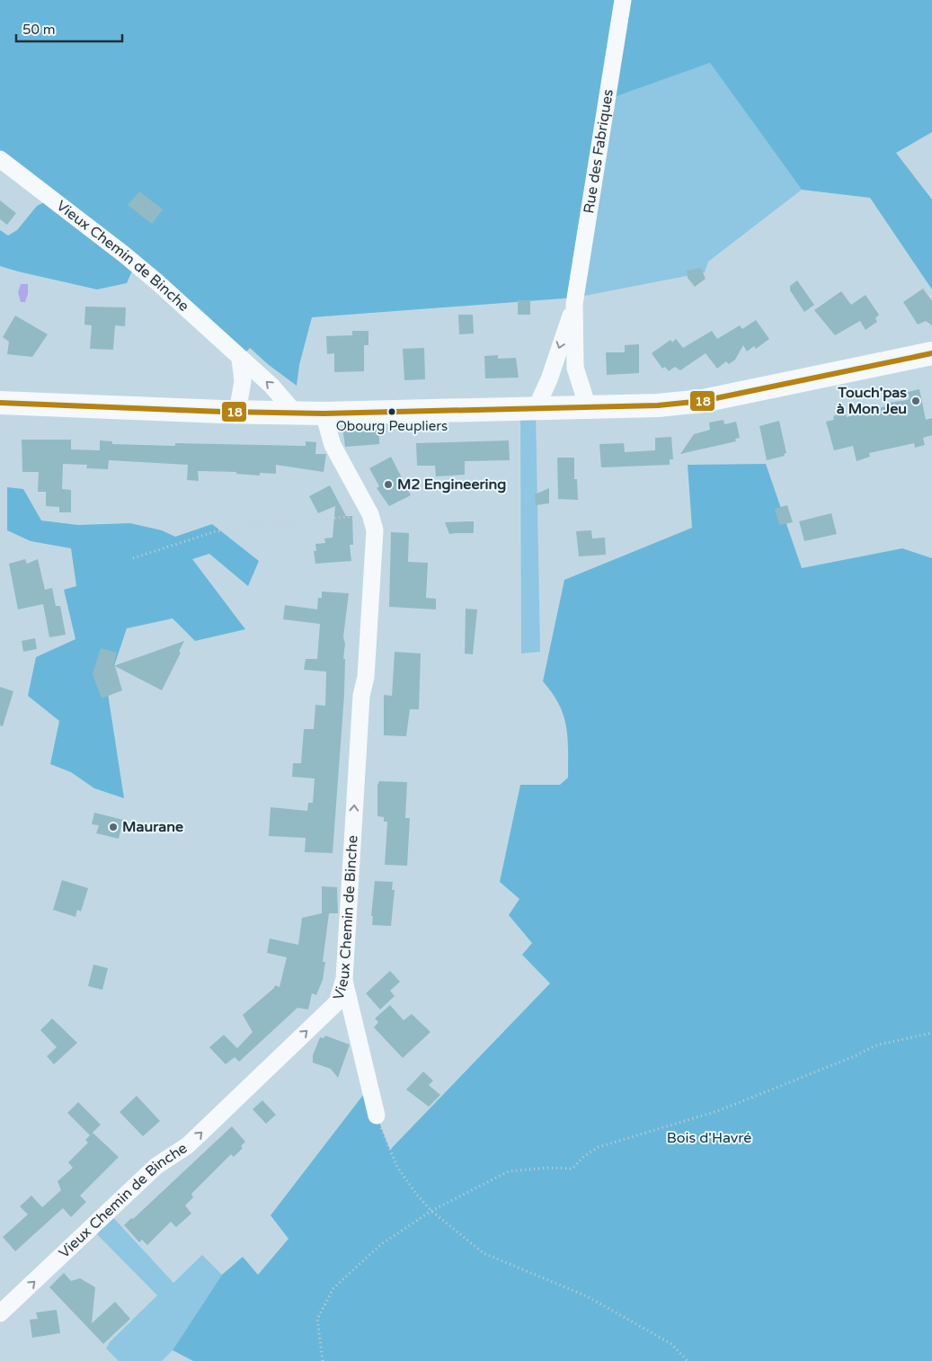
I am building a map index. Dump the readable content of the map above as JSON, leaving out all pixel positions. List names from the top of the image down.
{
  "streets": {
    "street": ["Rue des Fabriques", "Vieux Chemin de Binche"]
  },
  "one_way": ["Vieux Chemin de Binche"],
  "parks": ["Bois d'Havré"],
  "places": [
    "Touch'pas à Mon Jeu",
    "Obourg Peupliers",
    "M2 Engineering",
    "Maurane"
  ],
  "lines": ["transit line 18"],
  "scale_bar": "50 m"
}
